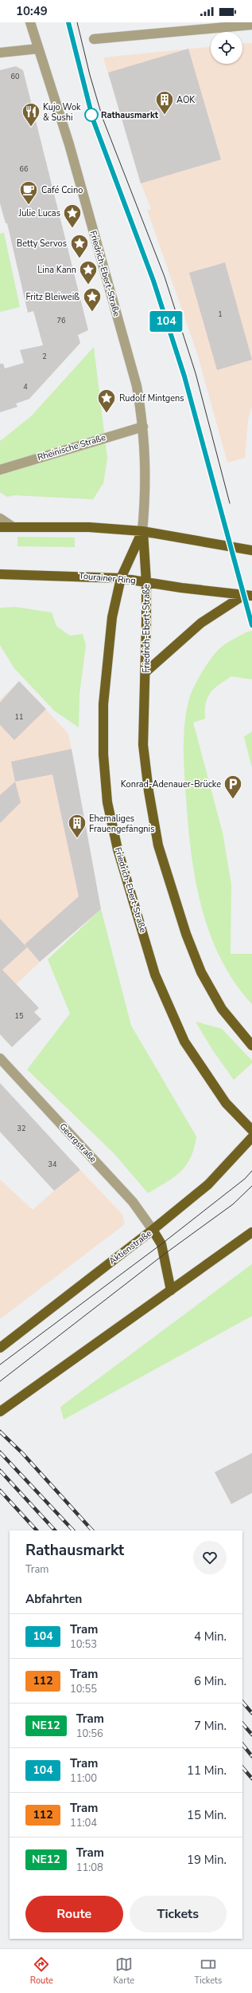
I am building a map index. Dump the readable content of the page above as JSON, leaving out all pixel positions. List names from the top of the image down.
{
  "streets": {
    "main road": ["Friedrich-Ebert-Straße", "Tourainer Ring", "Aktienstraße"],
    "street": ["Rheinische Straße", "Georgstraße"]
  },
  "crossings": [
    ["Friedrich-Ebert-Straße", "Rheinische Straße"],
    ["Friedrich-Ebert-Straße", "Tourainer Ring"],
    ["Georgstraße", "Aktienstraße"]
  ],
  "places": {
    "other": ["Rathausmarkt"],
    "building": ["AOK", "Ehemaliges Frauengefängnis"],
    "restaurant": ["Kujo Wok & Sushi"],
    "cafe": ["Café Ccino"],
    "place": [
      "Julie Lucas",
      "Betty Servos",
      "Lina Kann",
      "Fritz Bleiweiß",
      "Rudolf Mintgens"
    ],
    "parking": ["Konrad-Adenauer-Brücke"]
  },
  "lines": ["tram line 104"],
  "house_numbers": [
    "60",
    "66",
    "1",
    "76",
    "2",
    "4",
    "11",
    "15",
    "32",
    "34"
  ],
  "page": {
    "status": "10:49",
    "on_map": "104",
    "heading": [
      ["Rathausmarkt", "Tram"],
      "Abfahrten"
    ],
    "list": [
      {
        "mark": "104",
        "name": "Tram",
        "note": "10:53",
        "value": "4 Min."
      },
      {
        "mark": "112",
        "name": "Tram",
        "note": "10:55",
        "value": "6 Min."
      },
      {
        "mark": "NE12",
        "name": "Tram",
        "note": "10:56",
        "value": "7 Min."
      },
      {
        "mark": "104",
        "name": "Tram",
        "note": "11:00",
        "value": "11 Min."
      },
      {
        "mark": "112",
        "name": "Tram",
        "note": "11:04",
        "value": "15 Min."
      },
      {
        "mark": "NE12",
        "name": "Tram",
        "note": "11:08",
        "value": "19 Min."
      }
    ],
    "buttons": ["Route", "Tickets"],
    "tabs": ["Route", "Karte", "Tickets"]
  }
}
